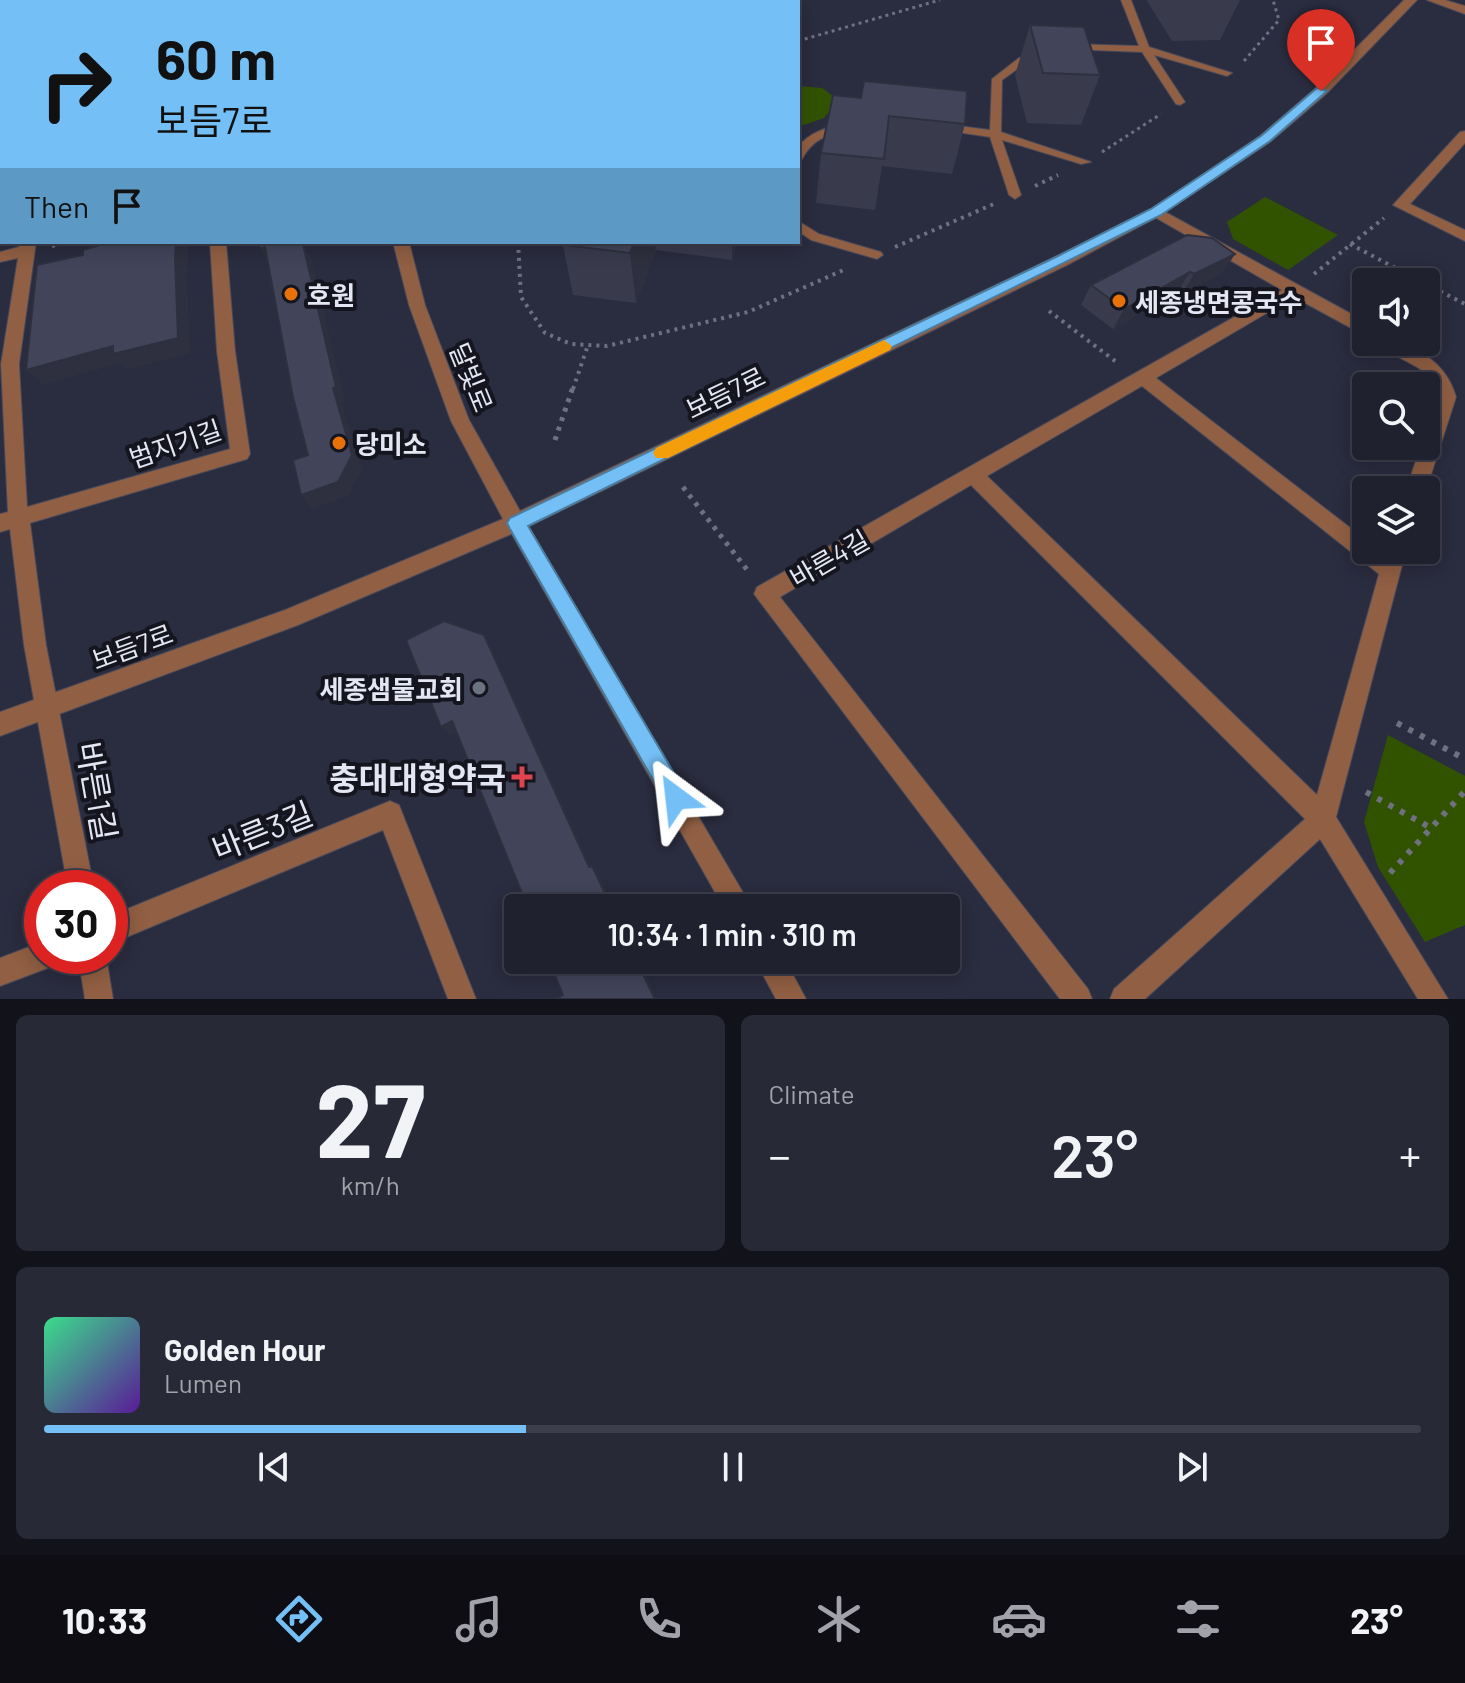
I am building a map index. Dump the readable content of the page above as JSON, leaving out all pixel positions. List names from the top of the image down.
{
  "streets": {
    "street": [
      "달빛로",
      "보듬7로",
      "범지기길",
      "바른4길",
      "바른1길",
      "바른3길"
    ]
  },
  "crossings": [
    ["달빛로", "보듬7로"],
    ["보듬7로", "바른1길"]
  ],
  "places": {
    "other": [
      "호원",
      "세종냉면콩국수",
      "당미소",
      "세종샘물교회"
    ],
    "health": ["충대대형약국"]
  },
  "page": {
    "turn": ["60 m", "보듬7로"],
    "then": "Then",
    "limit": "30",
    "trip": "10:34 · 1 min · 310 m",
    "tile": [
      ["27", "km/h"],
      "Climate"
    ],
    "heat": ["−", "23°", "+"],
    "song": ["Golden Hour", "Lumen"],
    "tabs": ["10:33", "23°"]
  }
}
